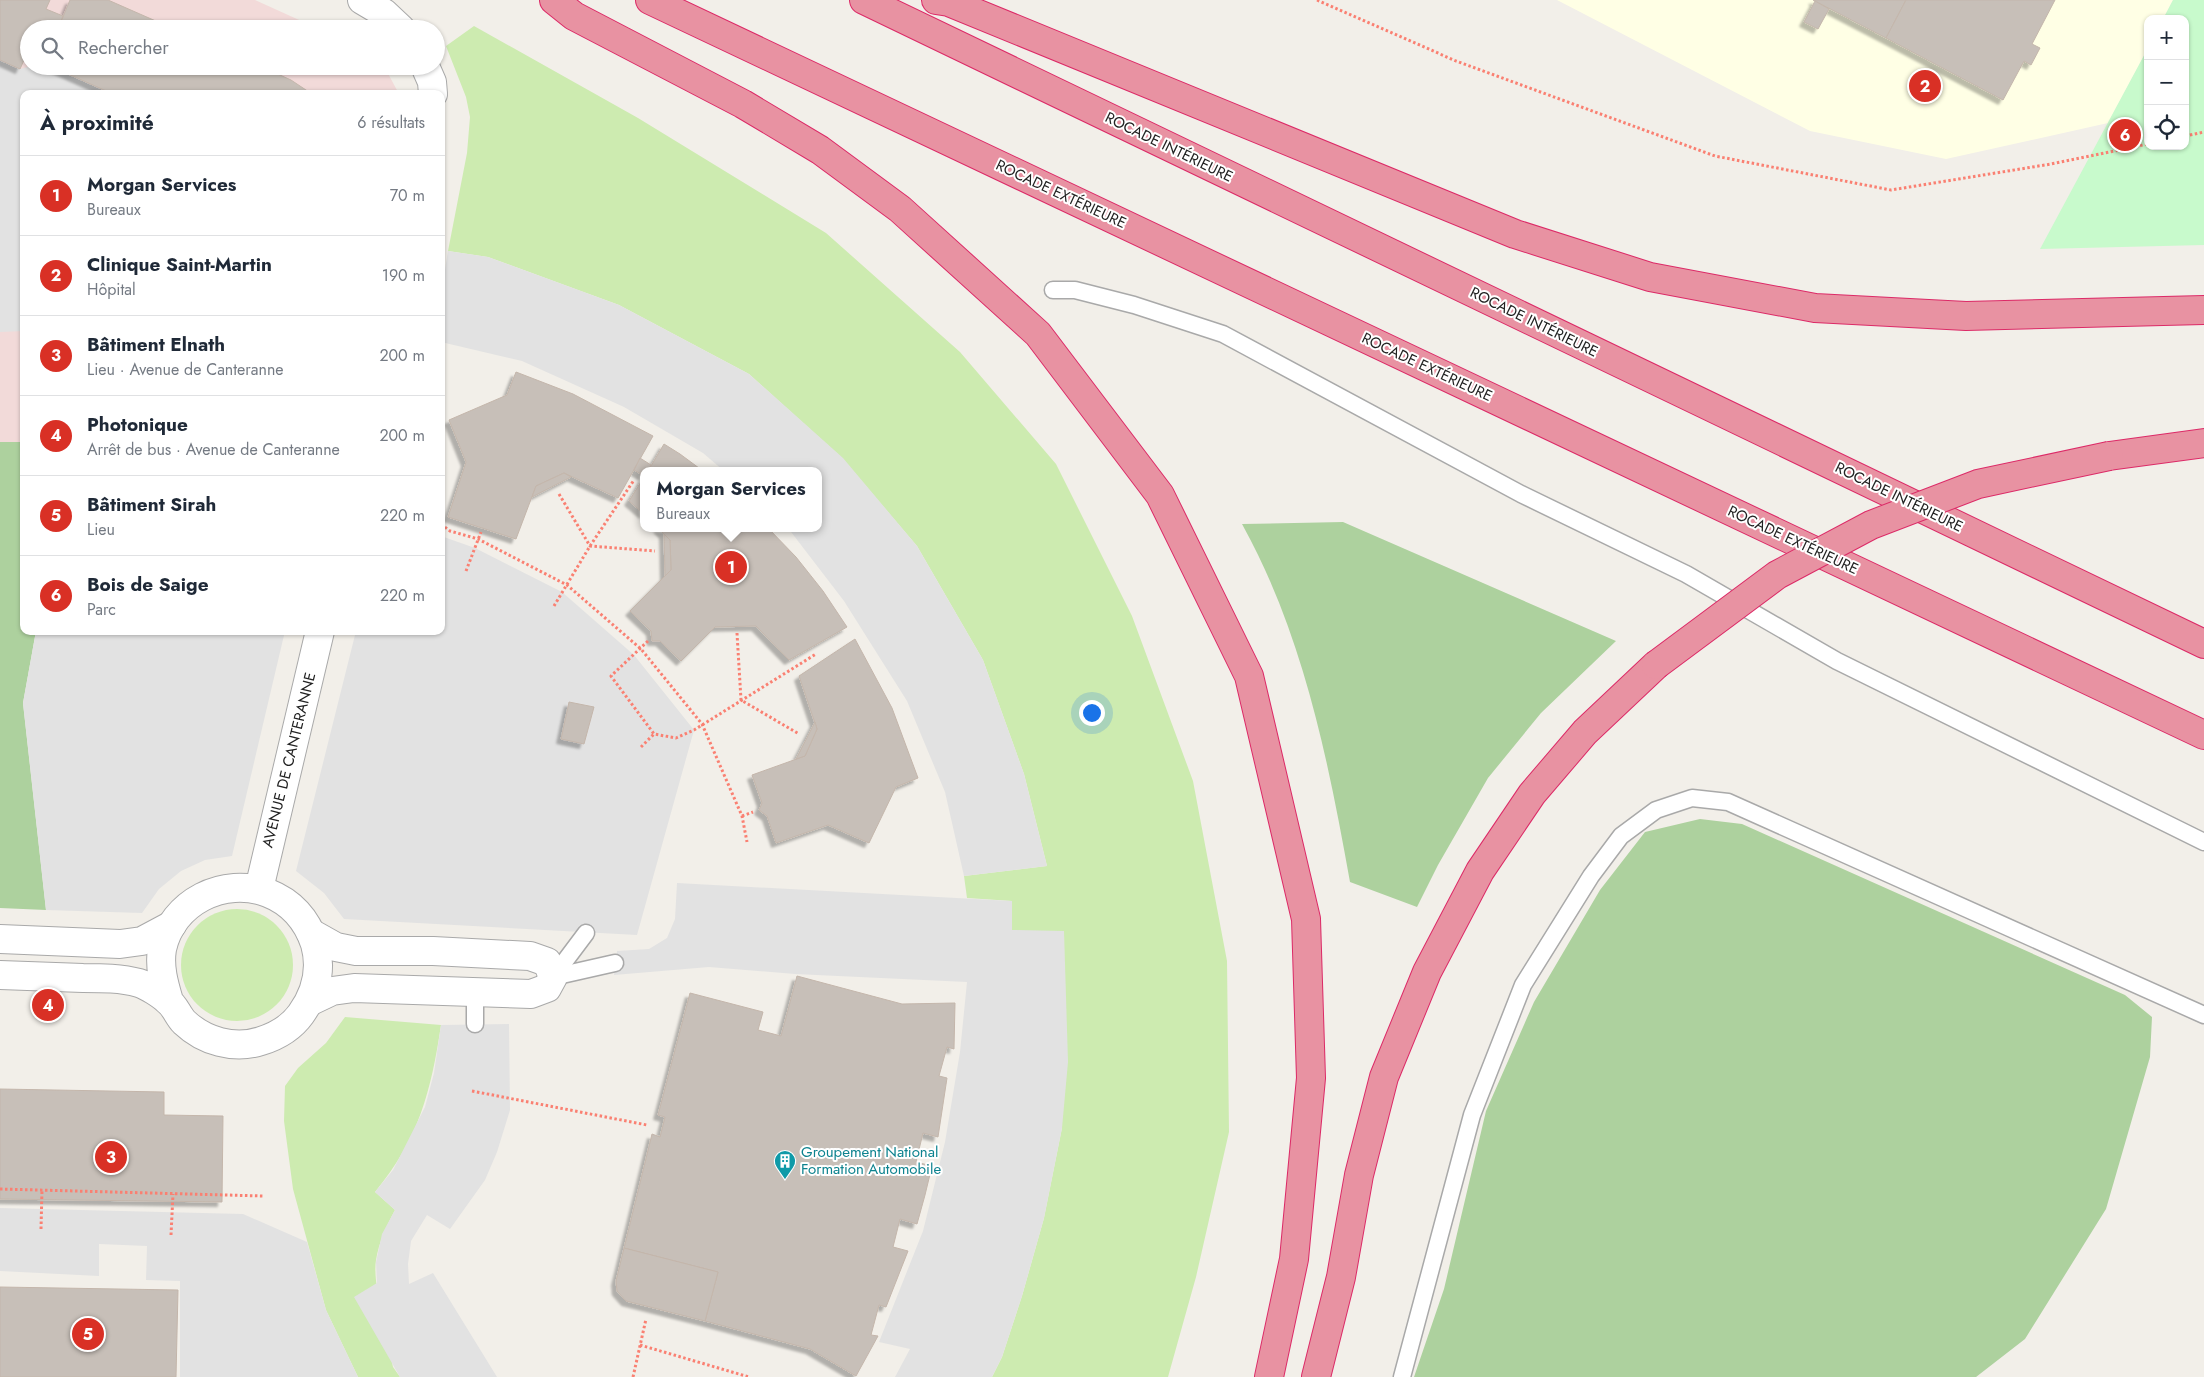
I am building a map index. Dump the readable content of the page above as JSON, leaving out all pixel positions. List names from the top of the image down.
{
  "streets": {
    "highway": ["ROCADE INTÉRIEURE", "ROCADE EXTÉRIEURE"],
    "street": ["AVENUE DE CANTERANNE"]
  },
  "places": {
    "building": ["Groupement National Formation Automobile"]
  },
  "page": {
    "map_buttons": ["+", "−"],
    "search": "Rechercher",
    "pins": [
      "2",
      "6",
      "1",
      "4",
      "3",
      "5"
    ],
    "heading": ["À proximité", "6 résultats"],
    "list": [
      {
        "mark": "1",
        "name": "Morgan Services",
        "note": "Bureaux",
        "value": "70 m"
      },
      {
        "mark": "2",
        "name": "Clinique Saint-Martin",
        "note": "Hôpital",
        "value": "190 m"
      },
      {
        "mark": "3",
        "name": "Bâtiment Elnath",
        "note": "Lieu · Avenue de Canteranne",
        "value": "200 m"
      },
      {
        "mark": "4",
        "name": "Photonique",
        "note": "Arrêt de bus · Avenue de Canteranne",
        "value": "200 m"
      },
      {
        "mark": "5",
        "name": "Bâtiment Sirah",
        "note": "Lieu",
        "value": "220 m"
      },
      {
        "mark": "6",
        "name": "Bois de Saige",
        "note": "Parc",
        "value": "220 m"
      }
    ],
    "popup": ["Morgan Services", "Bureaux"]
  }
}
